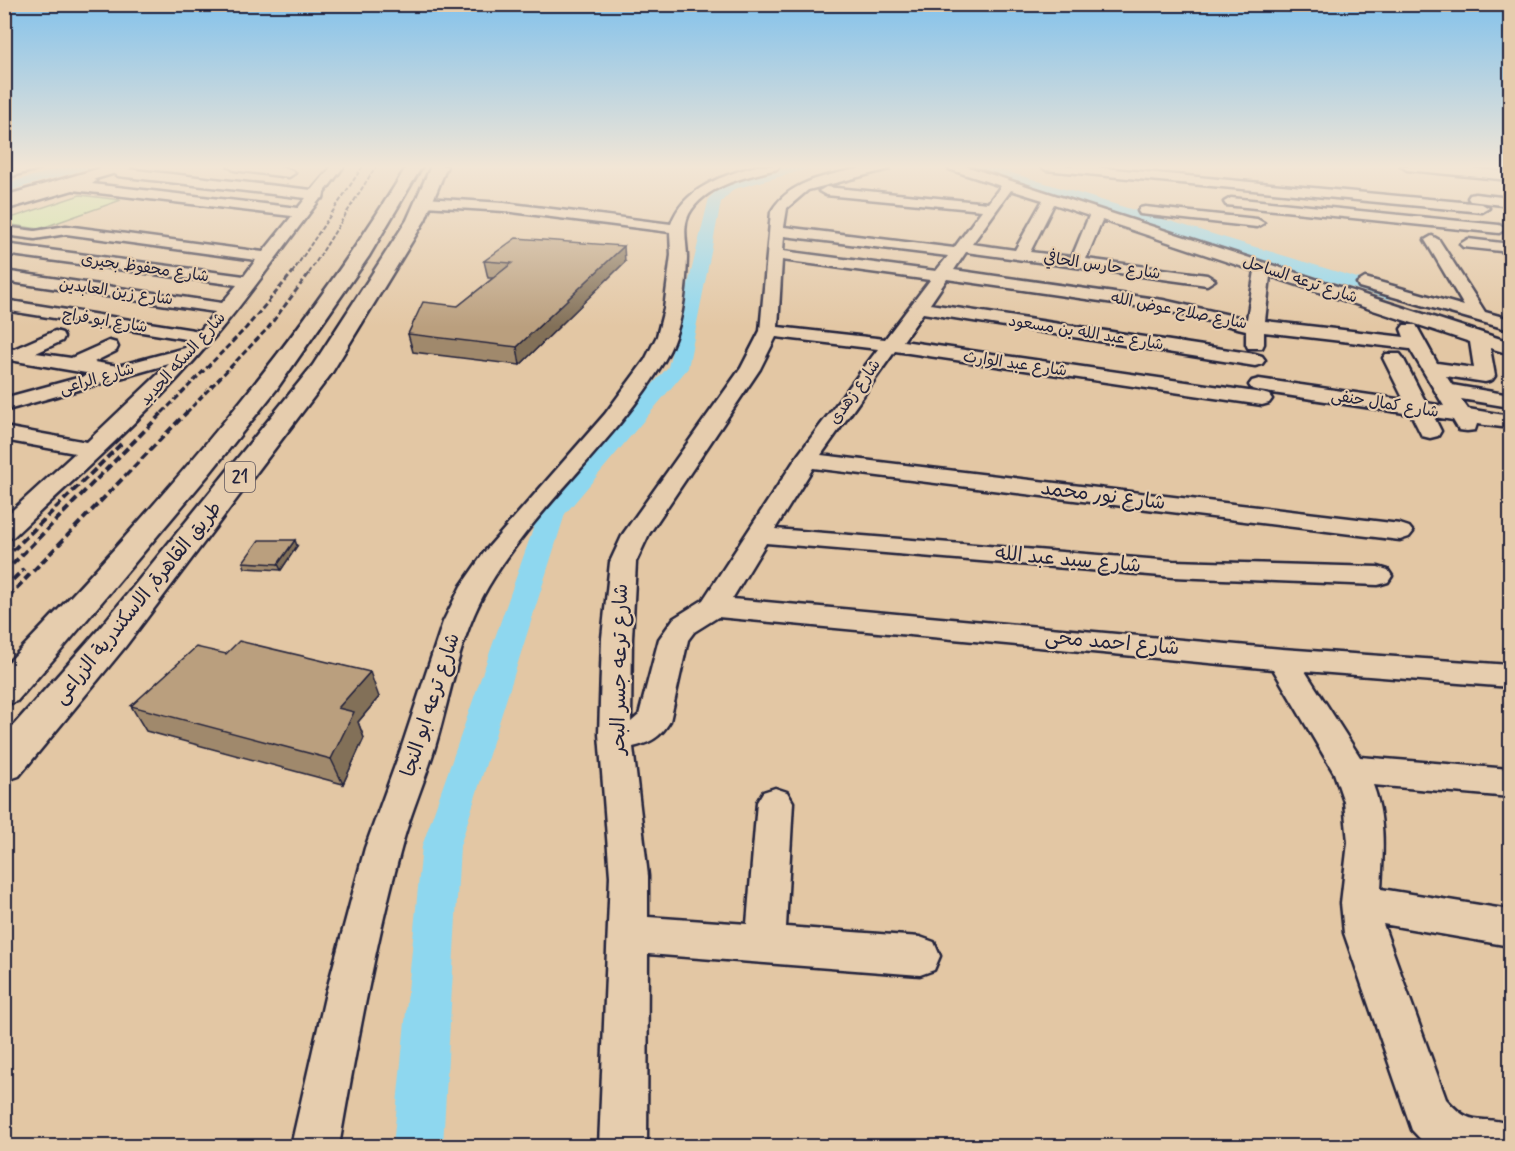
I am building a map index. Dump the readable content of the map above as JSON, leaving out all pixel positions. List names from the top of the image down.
{
  "streets": {
    "highway": ["21", "طريق القاهرة, الاسكندرية الزراعى"],
    "street": [
      "شارع حارس الحافي",
      "شارع محفوظ بحيرى",
      "شارع ترعه الساحل",
      "شارع زين العابدين",
      "شارع صلاح عوض الله",
      "شارع ابو فراج",
      "شارع عبد الله بن مسعود",
      "شارع السكه الحديد",
      "شارع عبد الوارث",
      "شارع الراعى",
      "شارع زهدى",
      "شارع كمال حنفى",
      "شارع نور محمد",
      "شارع سيد عبد الله",
      "شارع احمد محى",
      "شارع ترعه جسر البحر",
      "شارع ترعه ابو النجا"
    ]
  },
  "crossings": [
    ["شارع حارس الحافي", "شارع صلاح عوض الله"],
    ["شارع حارس الحافي", "شارع زهدى"],
    ["شارع حارس الحافي", "شارع ترعه جسر البحر"],
    ["شارع محفوظ بحيرى", "شارع السكه الحديد"],
    ["شارع زين العابدين", "شارع السكه الحديد"],
    ["شارع صلاح عوض الله", "شارع زهدى"],
    ["شارع صلاح عوض الله", "شارع ترعه جسر البحر"],
    ["شارع ابو فراج", "شارع السكه الحديد"],
    ["شارع عبد الله بن مسعود", "شارع زهدى"],
    ["شارع السكه الحديد", "شارع الراعى"],
    ["شارع عبد الوارث", "شارع زهدى"],
    ["شارع عبد الوارث", "شارع كمال حنفى"],
    ["شارع عبد الوارث", "شارع ترعه جسر البحر"],
    ["شارع زهدى", "شارع نور محمد"],
    ["شارع زهدى", "شارع سيد عبد الله"],
    ["شارع زهدى", "شارع احمد محى"]
  ]
}
